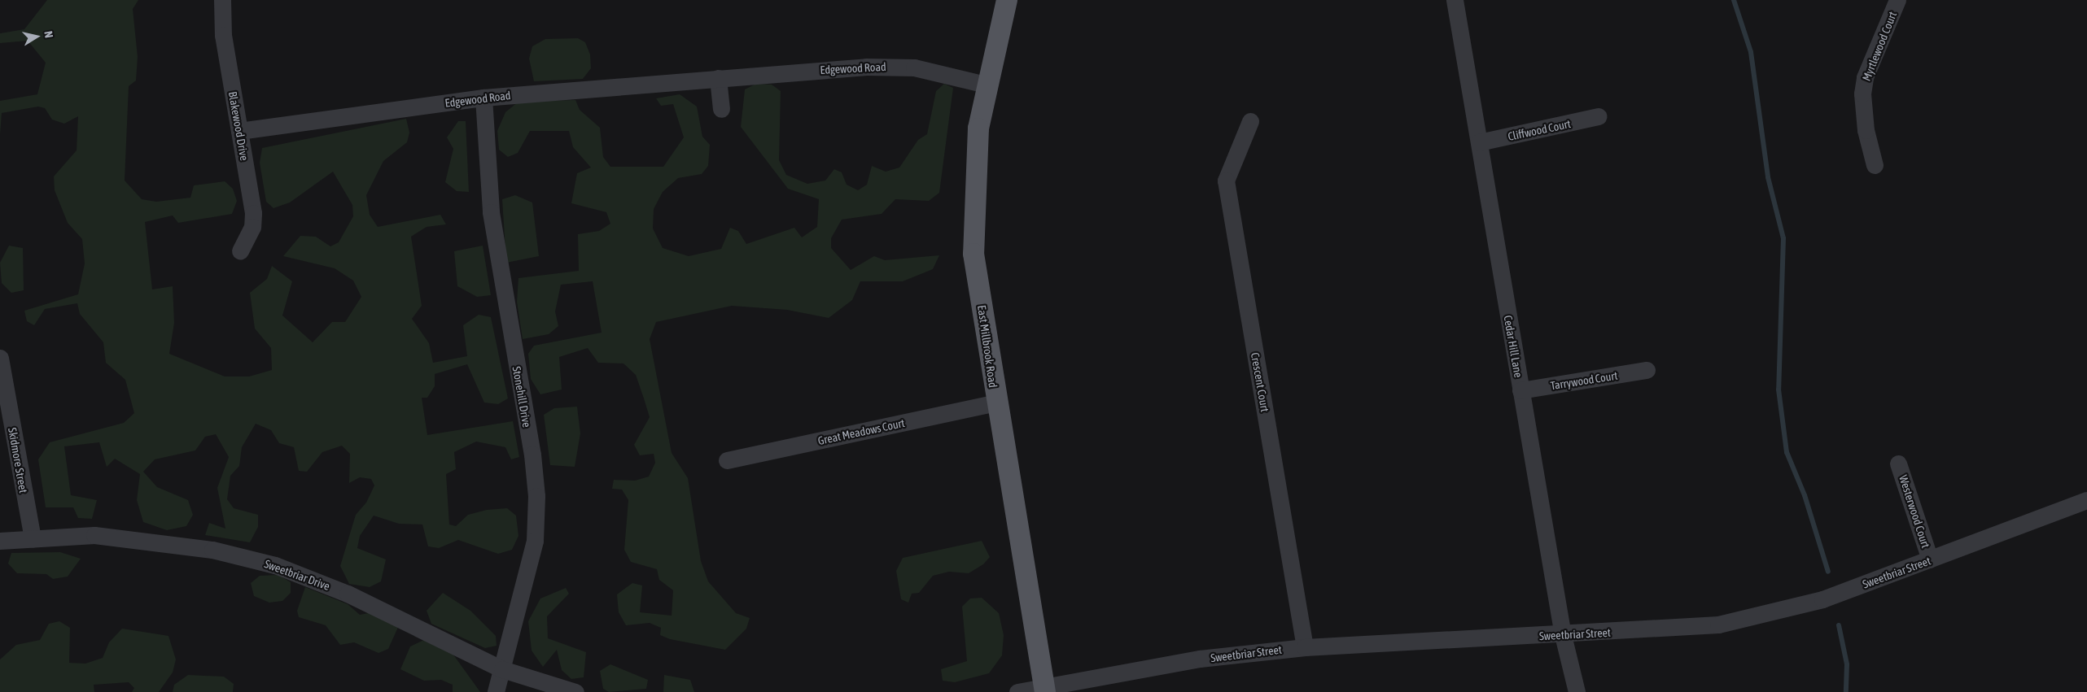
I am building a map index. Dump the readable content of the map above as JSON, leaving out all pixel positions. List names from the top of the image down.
{
  "streets": {
    "main road": ["East Millbrook Road"],
    "street": [
      "Myrtlewood Court",
      "Edgewood Road",
      "Blakewood Drive",
      "Cliffwood Court",
      "Cedar Hill Lane",
      "Tarrywood Court",
      "Crescent Court",
      "Stonehill Drive",
      "Great Meadows Court",
      "Skidmore Street",
      "Westerwood Court",
      "Sweetbriar Street",
      "Sweetbriar Drive"
    ]
  },
  "crossings": [
    ["Edgewood Road", "Blakewood Drive"],
    ["Edgewood Road", "East Millbrook Road"],
    ["Edgewood Road", "Stonehill Drive"],
    ["Cliffwood Court", "Cedar Hill Lane"],
    ["East Millbrook Road", "Great Meadows Court"],
    ["East Millbrook Road", "Sweetbriar Street"],
    ["Cedar Hill Lane", "Tarrywood Court"],
    ["Cedar Hill Lane", "Sweetbriar Street"],
    ["Crescent Court", "Sweetbriar Street"],
    ["Stonehill Drive", "Sweetbriar Drive"],
    ["Skidmore Street", "Sweetbriar Drive"],
    ["Westerwood Court", "Sweetbriar Street"]
  ],
  "north": "right"
}
